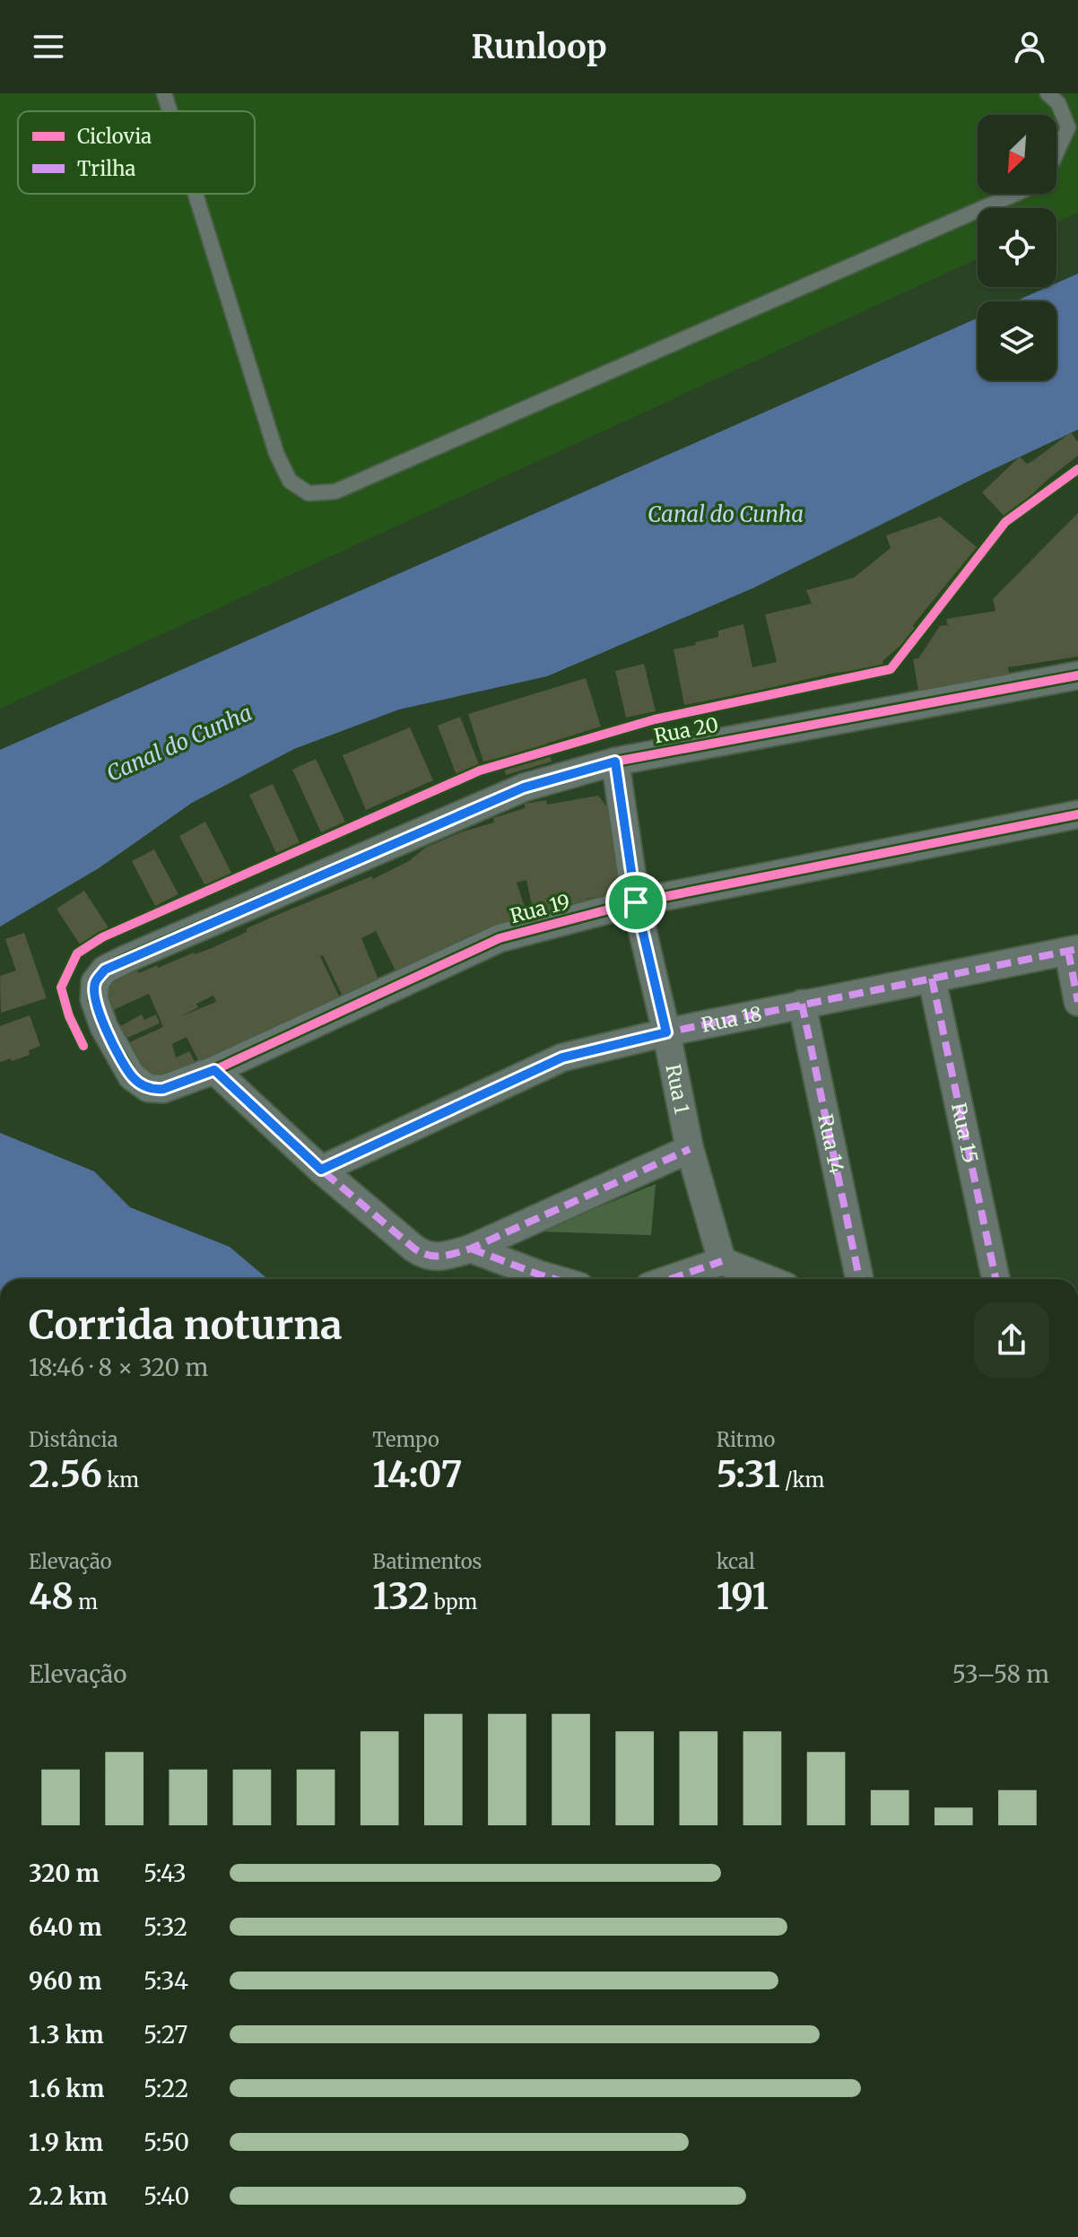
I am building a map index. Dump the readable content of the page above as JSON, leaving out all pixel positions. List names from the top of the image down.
{
  "streets": {
    "street": [
      "Rua 20",
      "Rua 19",
      "Rua 18",
      "Rua 1",
      "Rua 15",
      "Rua 14"
    ]
  },
  "crossings": [
    ["Rua 20", "Rua 19"],
    ["Rua 20", "Rua 1"],
    ["Rua 19", "Rua 1"],
    ["Rua 18", "Rua 1"],
    ["Rua 18", "Rua 15"],
    ["Rua 18", "Rua 14"]
  ],
  "water": ["Canal do Cunha"],
  "legend": ["Ciclovia", "Trilha"],
  "north": "bottom left",
  "page": {
    "header": "Runloop",
    "heading": ["Corrida noturna", "18:46 · 8 × 320 m"],
    "stats": [
      ["Distância", "2.56 km"],
      ["Tempo", "14:07"],
      ["Ritmo", "5:31 /km"],
      ["Elevação", "48 m"],
      ["Batimentos", "132 bpm"],
      ["kcal", "191"]
    ],
    "chart": ["Elevação", "53–58 m"],
    "list": [
      {
        "name": "320 m",
        "note": "5:43"
      },
      {
        "name": "640 m",
        "note": "5:32"
      },
      {
        "name": "960 m",
        "note": "5:34"
      },
      {
        "name": "1.3 km",
        "note": "5:27"
      },
      {
        "name": "1.6 km",
        "note": "5:22"
      },
      {
        "name": "1.9 km",
        "note": "5:50"
      },
      {
        "name": "2.2 km",
        "note": "5:40"
      }
    ]
  }
}
